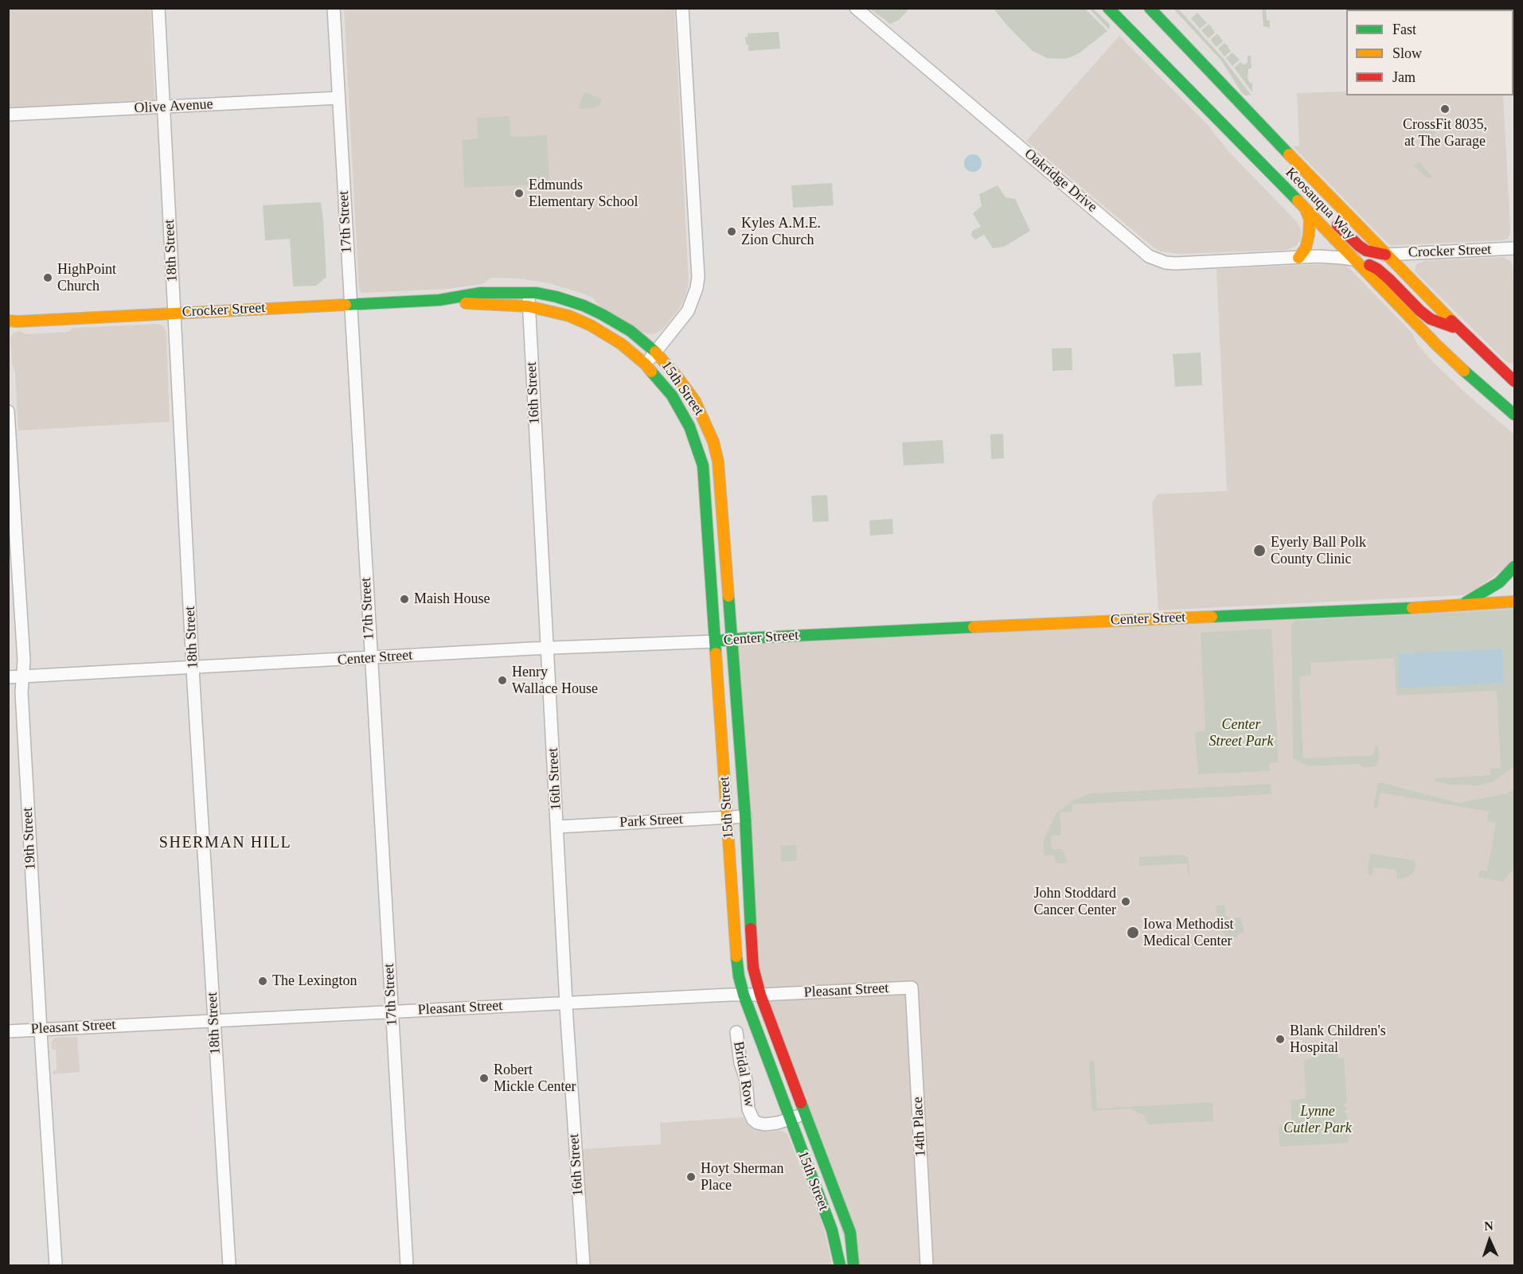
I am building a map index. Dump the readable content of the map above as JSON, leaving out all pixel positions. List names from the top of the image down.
{
  "streets": {
    "street": [
      "Olive Avenue",
      "Oakridge Drive",
      "Keosauqua Way",
      "17th Street",
      "18th Street",
      "Crocker Street",
      "15th Street",
      "16th Street",
      "Center Street",
      "Park Street",
      "19th Street",
      "Pleasant Street",
      "Bridal Row",
      "14th Place"
    ]
  },
  "crossings": [
    ["Olive Avenue", "17th Street"],
    ["Olive Avenue", "18th Street"],
    ["Oakridge Drive", "Keosauqua Way"],
    ["Keosauqua Way", "Crocker Street"],
    ["17th Street", "Crocker Street"],
    ["17th Street", "Center Street"],
    ["17th Street", "Pleasant Street"],
    ["18th Street", "Crocker Street"],
    ["18th Street", "Center Street"],
    ["18th Street", "Pleasant Street"],
    ["Crocker Street", "15th Street"],
    ["Crocker Street", "16th Street"],
    ["15th Street", "Center Street"],
    ["15th Street", "Park Street"],
    ["15th Street", "Pleasant Street"],
    ["15th Street", "Bridal Row"],
    ["16th Street", "Center Street"],
    ["16th Street", "Park Street"],
    ["16th Street", "Pleasant Street"],
    ["Center Street", "19th Street"],
    ["19th Street", "Pleasant Street"],
    ["Pleasant Street", "14th Place"]
  ],
  "districts": ["SHERMAN HILL"],
  "parks": ["Center Street Park", "Lynne Cutler Park"],
  "places": [
    "CrossFit 8035, at The Garage",
    "Edmunds Elementary School",
    "Kyles A.M.E. Zion Church",
    "HighPoint Church",
    "Eyerly Ball Polk County Clinic",
    "Maish House",
    "Henry Wallace House",
    "John Stoddard Cancer Center",
    "Iowa Methodist Medical Center",
    "The Lexington",
    "Blank Children's Hospital",
    "Robert Mickle Center",
    "Hoyt Sherman Place"
  ],
  "legend": ["Fast", "Slow", "Jam"],
  "north": "top"
}
